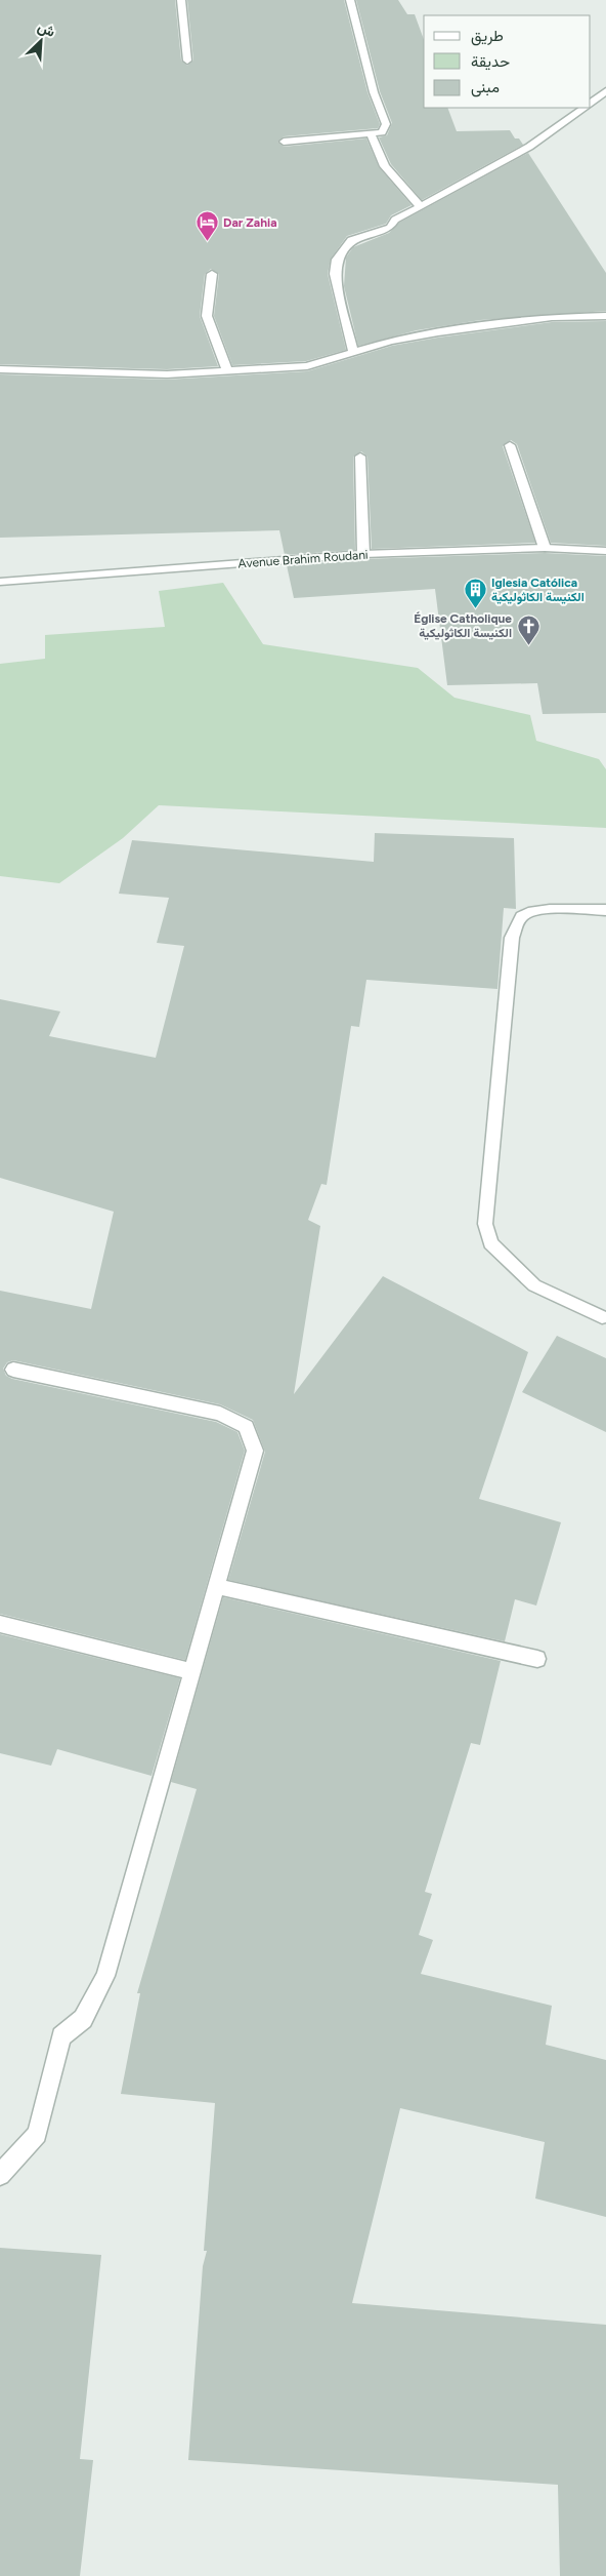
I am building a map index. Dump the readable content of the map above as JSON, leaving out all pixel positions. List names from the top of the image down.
{
  "streets": {
    "street": ["Avenue Brahim Roudani"]
  },
  "places": {
    "hotel": ["Dar Zahia"],
    "building": ["Iglesia Católica الكنيسة الكاثوليكية"],
    "church": ["Église Catholique الكنيسة الكاثوليكية"]
  },
  "legend": ["طريق", "حديقة", "مبنى"],
  "north": "top right"
}
